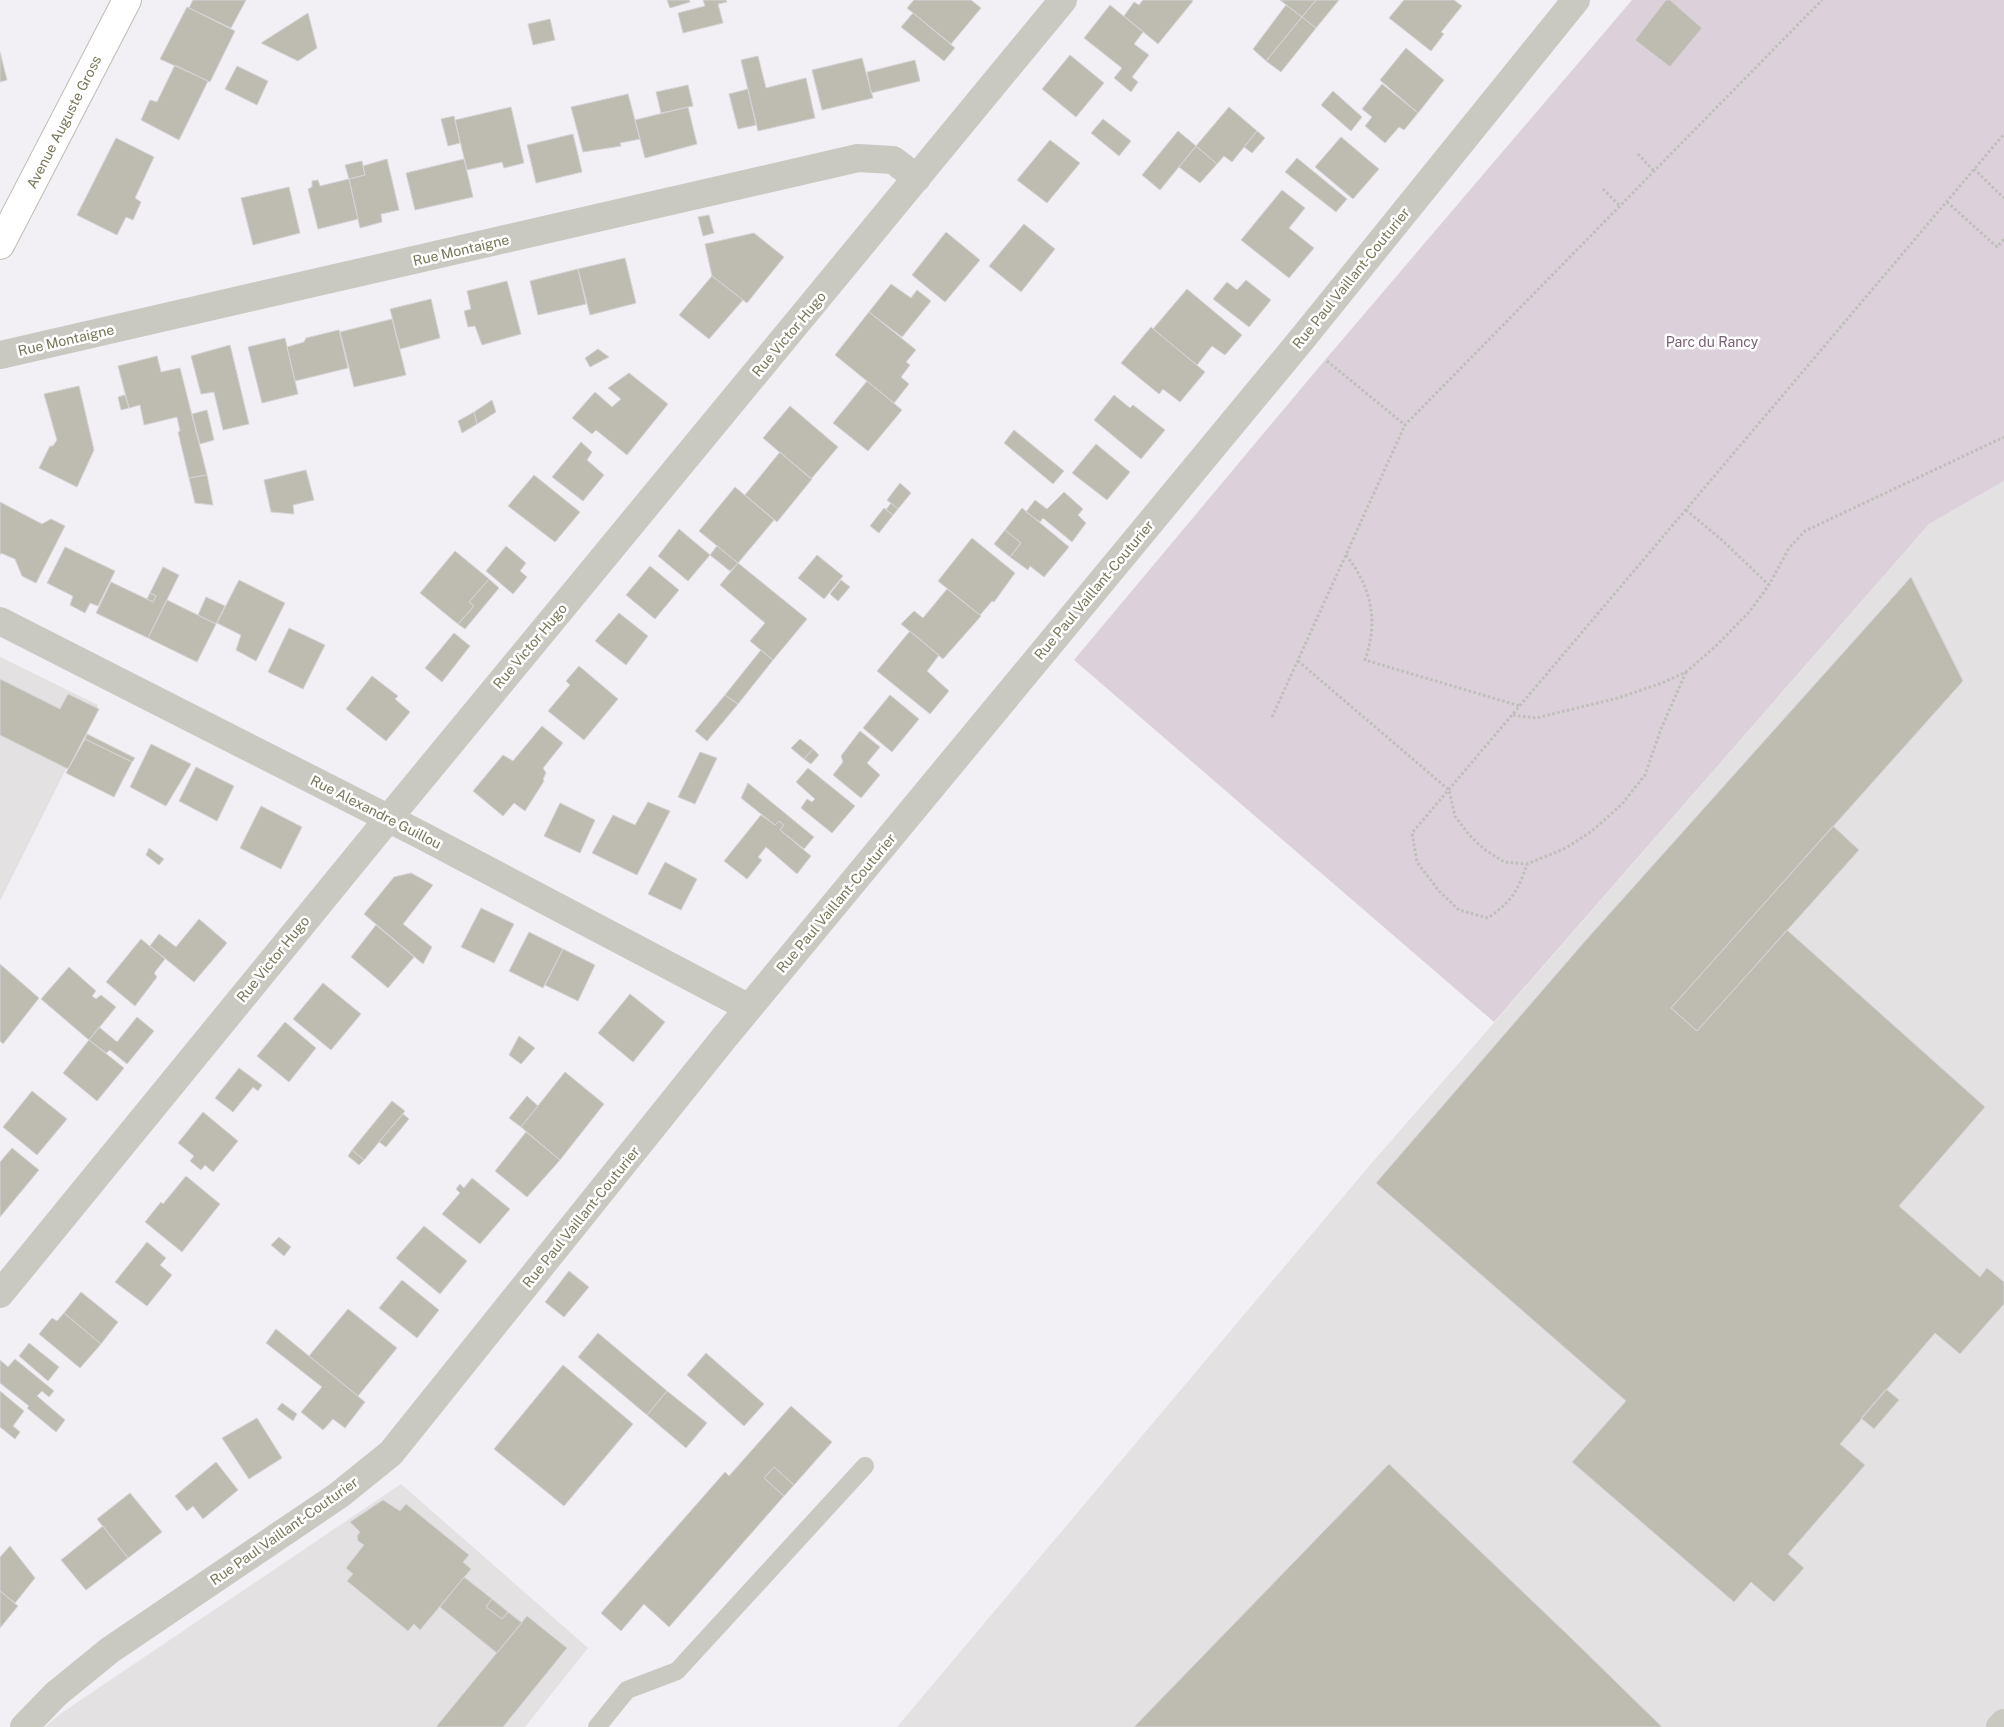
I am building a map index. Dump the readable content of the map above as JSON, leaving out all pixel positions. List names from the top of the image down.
{
  "streets": {
    "street": [
      "Avenue Auguste Gross",
      "Rue Montaigne",
      "Rue Paul Vaillant-Couturier",
      "Rue Victor Hugo",
      "Rue Alexandre Guillou"
    ]
  },
  "crossings": [
    ["Rue Montaigne", "Rue Victor Hugo"],
    ["Rue Paul Vaillant-Couturier", "Rue Alexandre Guillou"],
    ["Rue Victor Hugo", "Rue Alexandre Guillou"]
  ],
  "parks": ["Parc du Rancy"]
}
